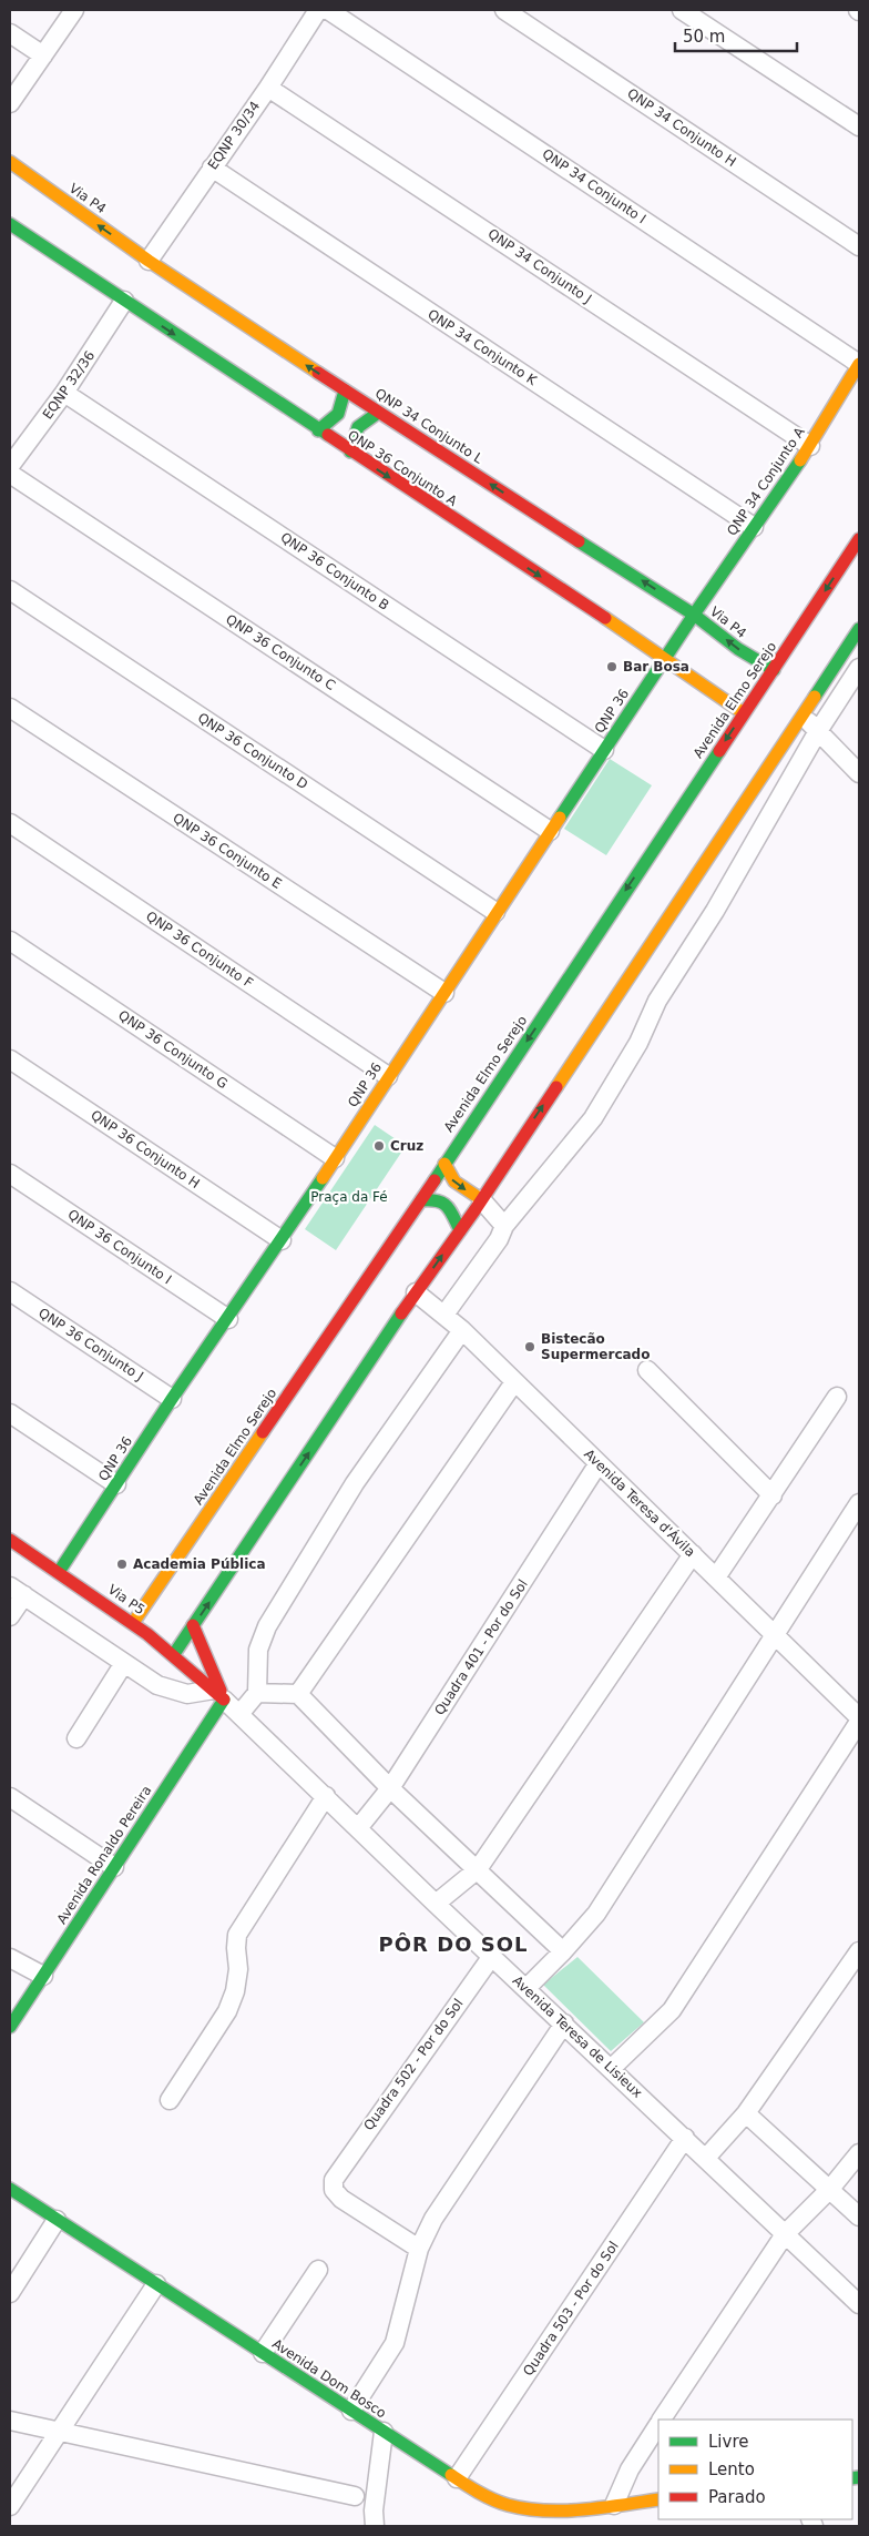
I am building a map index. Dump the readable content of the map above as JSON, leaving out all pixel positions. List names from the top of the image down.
{
  "streets": {
    "street": [
      "QNP 34 Conjunto H",
      "EQNP 30/34",
      "QNP 34 Conjunto I",
      "Via P4",
      "QNP 34 Conjunto J",
      "QNP 34 Conjunto K",
      "EQNP 32/36",
      "QNP 34 Conjunto L",
      "QNP 36 Conjunto A",
      "QNP 34 Conjunto A",
      "QNP 36 Conjunto B",
      "QNP 36 Conjunto C",
      "Avenida Elmo Serejo",
      "QNP 36",
      "QNP 36 Conjunto D",
      "QNP 36 Conjunto E",
      "QNP 36 Conjunto F",
      "QNP 36 Conjunto G",
      "QNP 36 Conjunto H",
      "QNP 36 Conjunto I",
      "QNP 36 Conjunto J",
      "Avenida Teresa d'Ávila",
      "Via P5",
      "Quadra 401 - Por do Sol",
      "Avenida Ronaldo Pereira",
      "Avenida Teresa de Lisieux",
      "Quadra 502 - Por do Sol",
      "Quadra 503 - Por do Sol",
      "Avenida Dom Bosco"
    ]
  },
  "crossings": [
    ["EQNP 30/34", "Via P4"],
    ["EQNP 30/34", "QNP 34 Conjunto J"],
    ["EQNP 30/34", "QNP 34 Conjunto K"],
    ["EQNP 30/34", "QNP 34 Conjunto L"],
    ["QNP 34 Conjunto I", "QNP 34 Conjunto A"],
    ["Via P4", "QNP 34 Conjunto L"],
    ["Via P4", "QNP 34 Conjunto A"],
    ["Via P4", "Avenida Elmo Serejo"],
    ["Via P4", "QNP 36"],
    ["QNP 34 Conjunto J", "QNP 34 Conjunto A"],
    ["QNP 34 Conjunto K", "QNP 34 Conjunto A"],
    ["EQNP 32/36", "QNP 36 Conjunto A"],
    ["EQNP 32/36", "QNP 36 Conjunto B"],
    ["QNP 34 Conjunto L", "QNP 34 Conjunto A"],
    ["QNP 34 Conjunto L", "QNP 36"],
    ["QNP 36 Conjunto A", "QNP 36"],
    ["QNP 34 Conjunto A", "QNP 36"],
    ["QNP 36 Conjunto B", "QNP 36"],
    ["QNP 36 Conjunto C", "QNP 36"],
    ["Avenida Elmo Serejo", "Via P5"],
    ["QNP 36", "QNP 36 Conjunto D"],
    ["QNP 36", "QNP 36 Conjunto E"],
    ["QNP 36", "QNP 36 Conjunto F"],
    ["QNP 36", "QNP 36 Conjunto G"],
    ["QNP 36", "QNP 36 Conjunto H"],
    ["QNP 36", "QNP 36 Conjunto I"],
    ["QNP 36", "QNP 36 Conjunto J"],
    ["QNP 36", "Via P5"],
    ["Avenida Teresa d'Ávila", "Quadra 401 - Por do Sol"],
    ["Via P5", "Avenida Ronaldo Pereira"],
    ["Via P5", "Avenida Teresa de Lisieux"],
    ["Quadra 401 - Por do Sol", "Avenida Teresa de Lisieux"],
    ["Avenida Ronaldo Pereira", "Avenida Teresa de Lisieux"],
    ["Avenida Teresa de Lisieux", "Quadra 502 - Por do Sol"],
    ["Avenida Teresa de Lisieux", "Quadra 503 - Por do Sol"],
    ["Quadra 503 - Por do Sol", "Avenida Dom Bosco"]
  ],
  "one_way": ["QNP 34 Conjunto L", "QNP 36 Conjunto A"],
  "districts": ["PÔR DO SOL"],
  "parks": ["Praça da Fé"],
  "places": [
    "Bar Bosa",
    "Cruz",
    "Bistecão Supermercado",
    "Academia Pública"
  ],
  "legend": ["Livre", "Lento", "Parado"],
  "scale_bar": "50 m"
}
